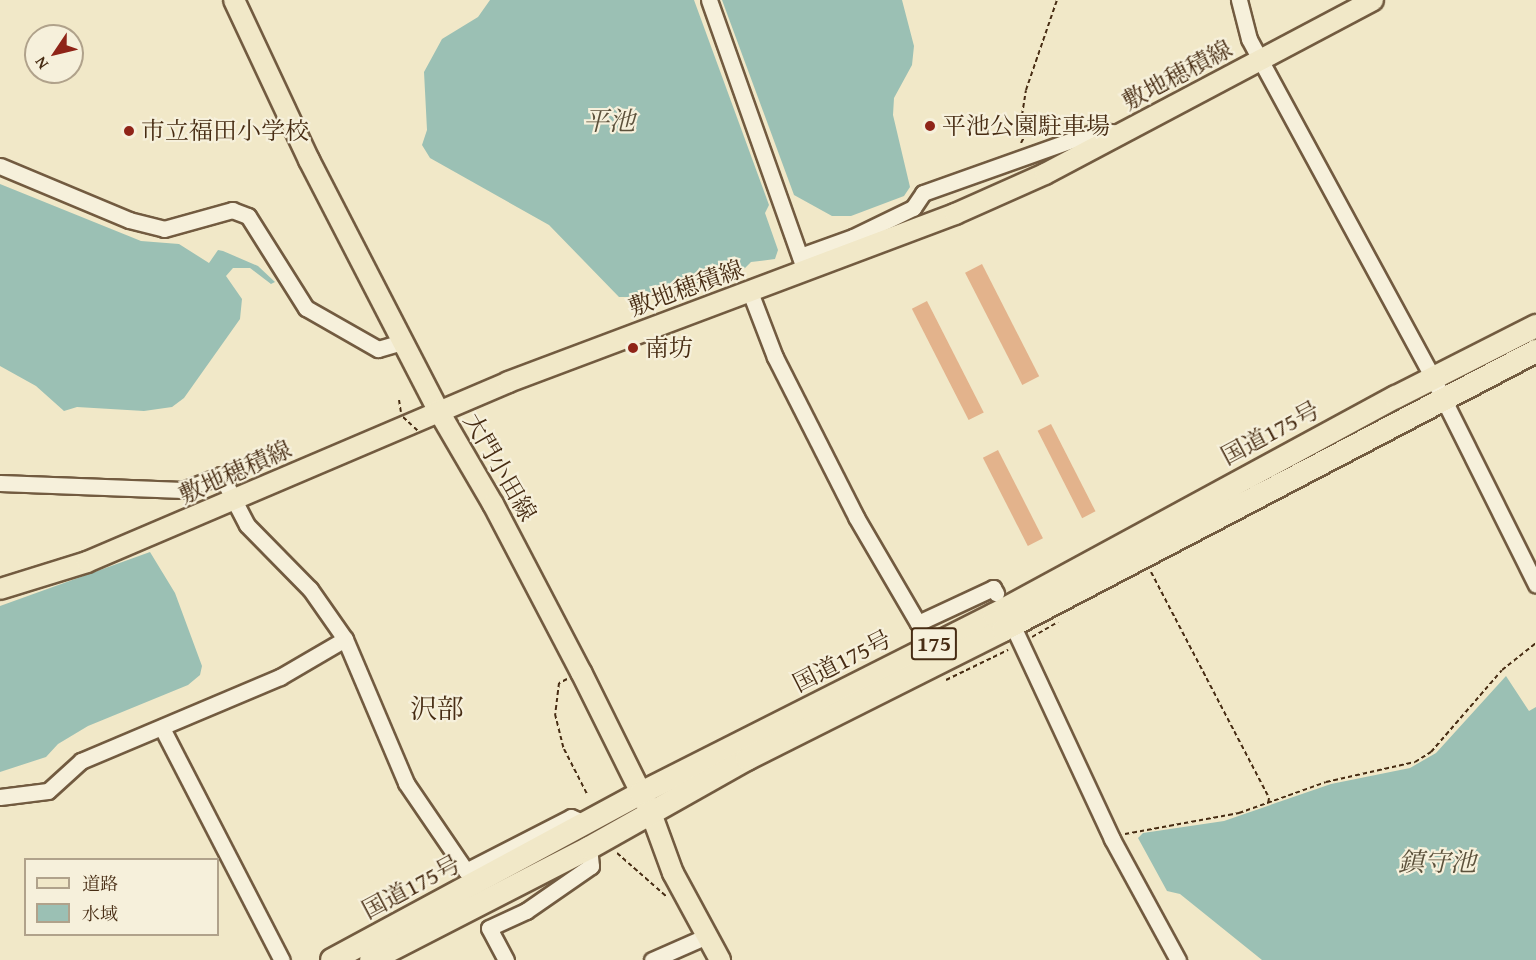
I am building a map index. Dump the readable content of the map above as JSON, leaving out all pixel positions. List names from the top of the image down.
{
  "streets": {
    "highway": ["国道175号", "175"],
    "main road": ["敷地穂積線", "大門小田線"]
  },
  "crossings": [
    ["敷地穂積線", "大門小田線"],
    ["国道175号", "大門小田線"]
  ],
  "districts": ["沢部"],
  "water": ["平池", "鎮守池"],
  "places": ["平池公園駐車場", "市立福田小学校", "南坊"],
  "legend": ["道路", "水域"],
  "north": "bottom left"
}
